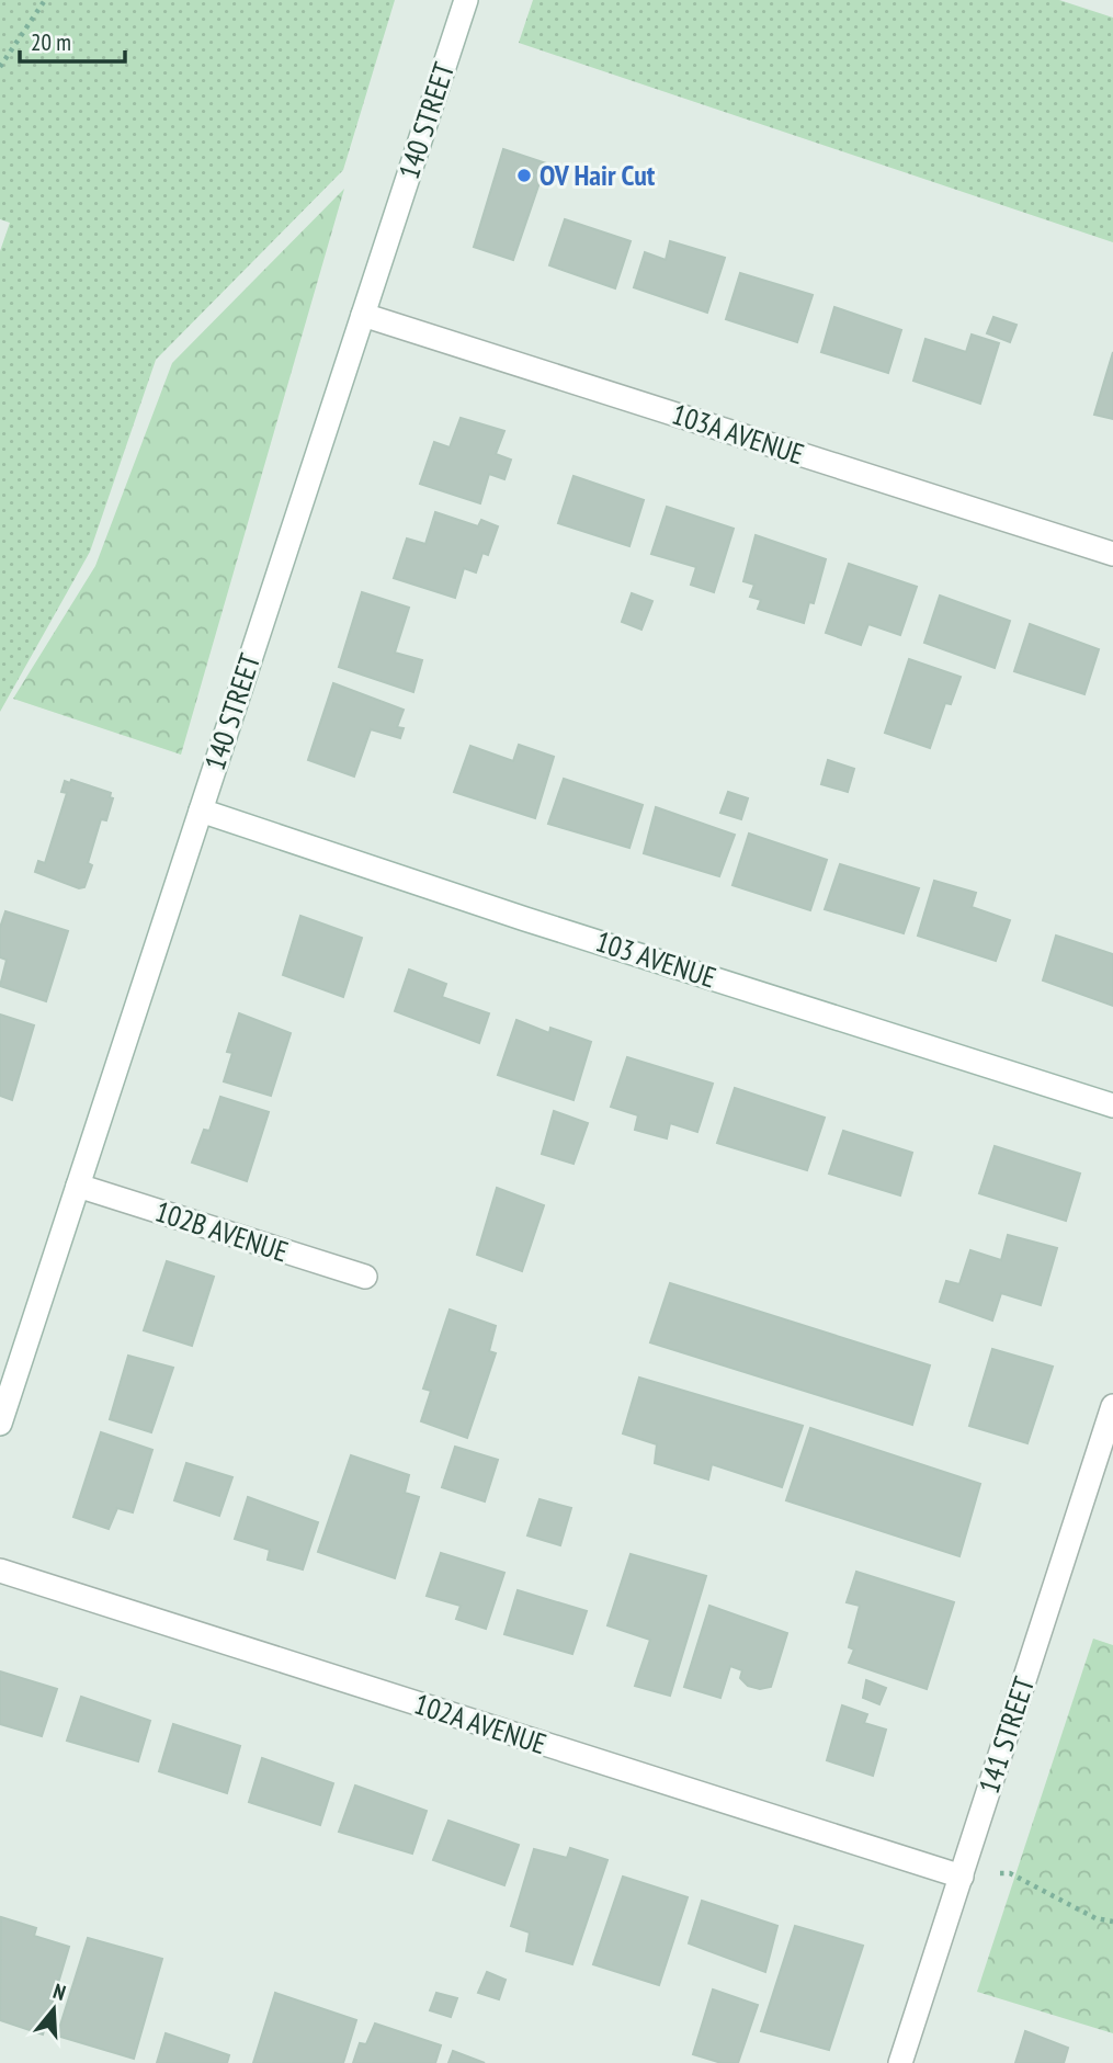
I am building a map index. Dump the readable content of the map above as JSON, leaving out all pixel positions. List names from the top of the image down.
{
  "streets": {
    "street": [
      "140 STREET",
      "103A AVENUE",
      "103 AVENUE",
      "102B AVENUE",
      "102A AVENUE",
      "141 STREET"
    ]
  },
  "crossings": [
    ["140 STREET", "103A AVENUE"],
    ["140 STREET", "103 AVENUE"],
    ["140 STREET", "102B AVENUE"],
    ["102A AVENUE", "141 STREET"]
  ],
  "places": ["OV Hair Cut"],
  "scale_bar": "20 m",
  "north": "top"
}
